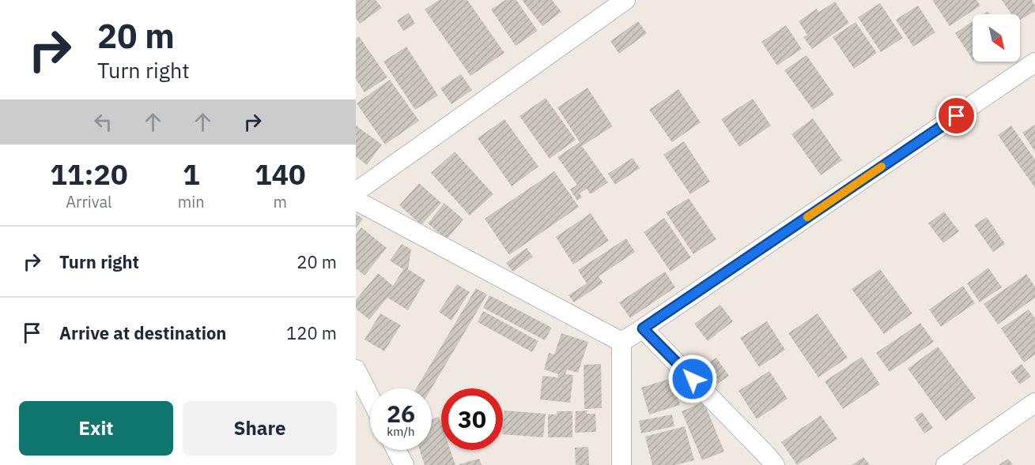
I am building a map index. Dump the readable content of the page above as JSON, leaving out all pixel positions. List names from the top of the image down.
{
  "north": "bottom right",
  "page": {
    "turn": ["20 m", "Turn right"],
    "eta": [
      "11:20",
      "Arrival",
      "1",
      "min",
      "140",
      "m"
    ],
    "list": [
      {
        "name": "Turn right",
        "value": "20 m"
      },
      {
        "name": "Arrive at destination",
        "value": "120 m"
      }
    ],
    "speed": "26 km/h",
    "limit": "30",
    "buttons": ["Exit", "Share"]
  }
}
